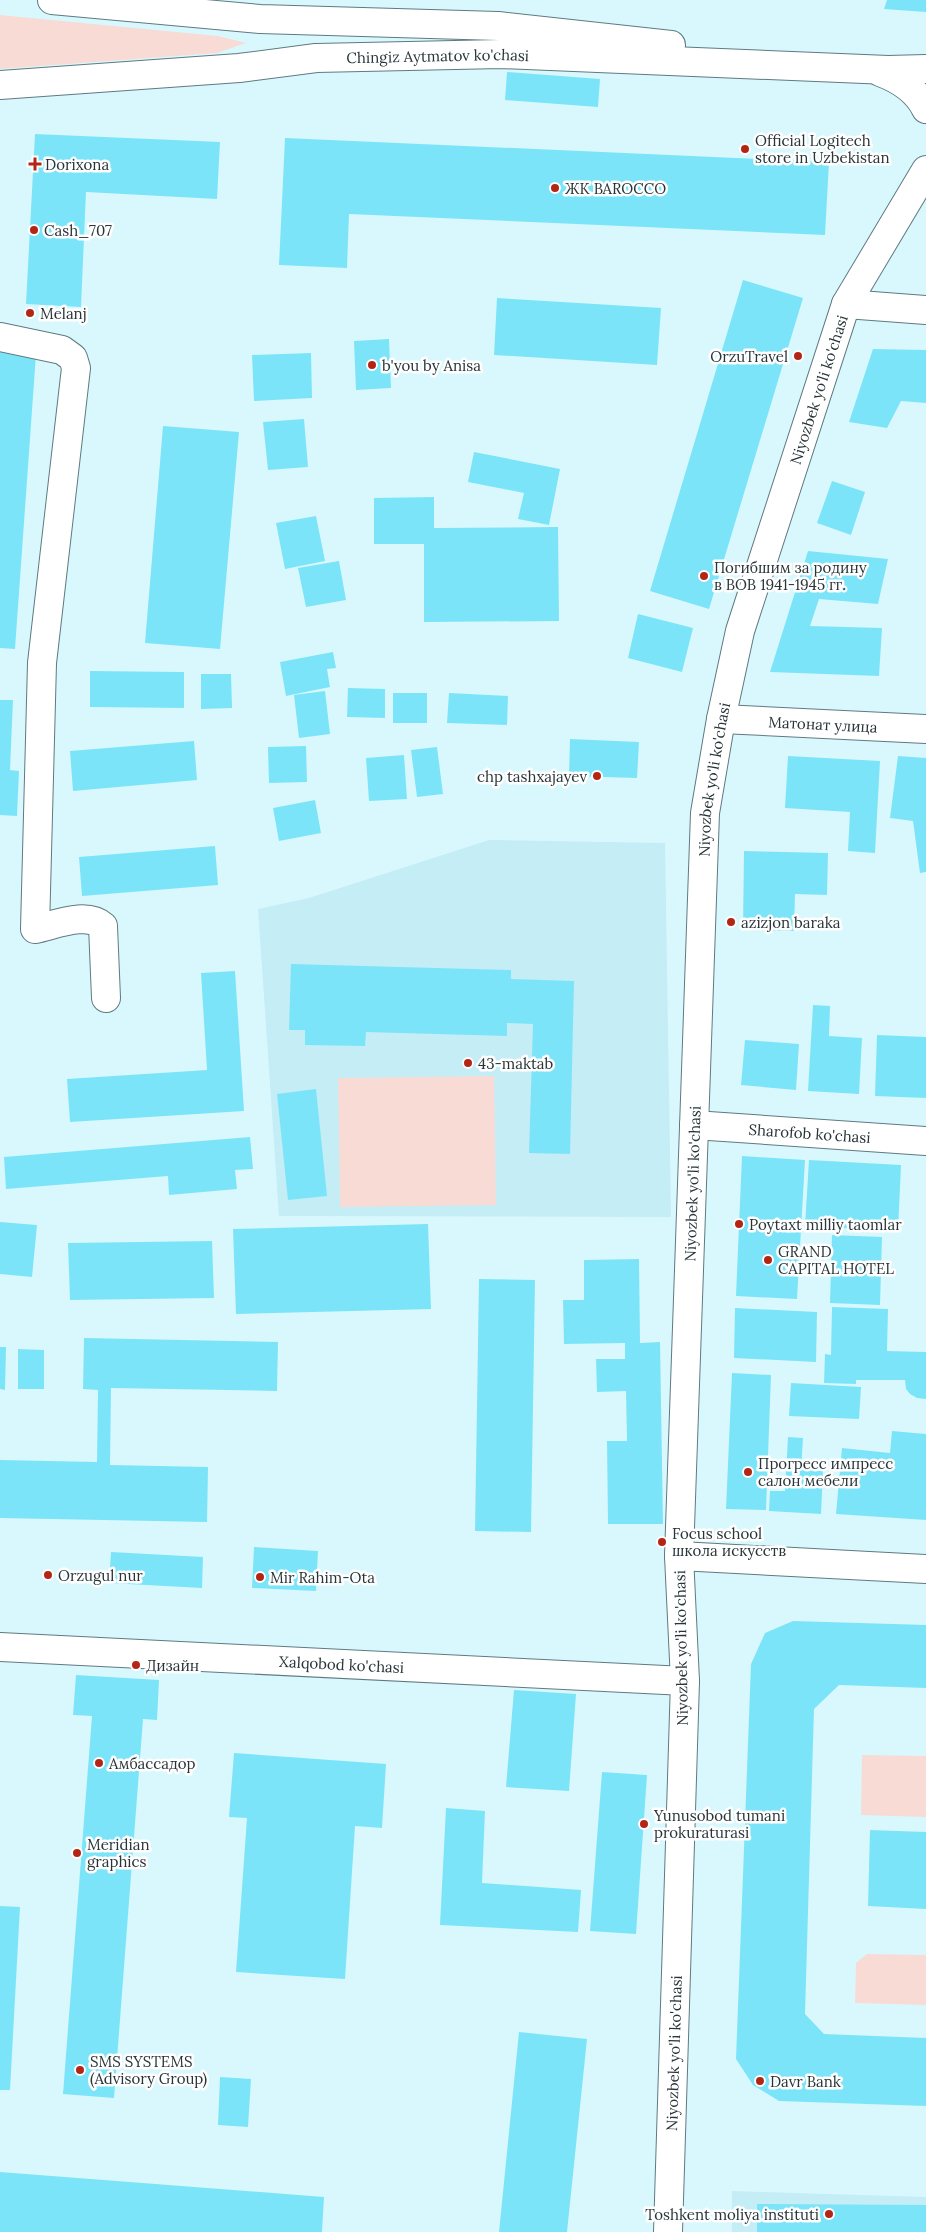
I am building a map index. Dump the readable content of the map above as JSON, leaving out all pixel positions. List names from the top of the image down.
{
  "streets": {
    "street": [
      "Chingiz Aytmatov ko'chasi",
      "Niyozbek yo'li ko'chasi",
      "Матонат улица",
      "Sharofob ko'chasi",
      "Xalqobod ko'chasi"
    ]
  },
  "crossings": [
    ["Niyozbek yo'li ko'chasi", "Матонат улица"],
    ["Niyozbek yo'li ko'chasi", "Sharofob ko'chasi"],
    ["Niyozbek yo'li ko'chasi", "Xalqobod ko'chasi"]
  ],
  "places": {
    "other": [
      "Official Logitech store in Uzbekistan",
      "ЖК BAROCCO",
      "Cash_707",
      "Melanj",
      "OrzuTravel",
      "b'you by Anisa",
      "Погибшим за родину в ВОВ 1941-1945 гг.",
      "chp tashxajayev",
      "azizjon baraka",
      "43-maktab",
      "Poytaxt milliy taomlar",
      "GRAND CAPITAL HOTEL",
      "Прогресс импресс салон мебели",
      "Focus school школа искусств",
      "Orzugul nur",
      "Mir Rahim-Ota",
      "Дизайн",
      "Амбассадор",
      "Yunusobod tumani prokuraturasi",
      "Meridian graphics",
      "SMS SYSTEMS (Advisory Group)",
      "Davr Bank",
      "Toshkent moliya instituti"
    ],
    "health": ["Dorixona"]
  }
}
